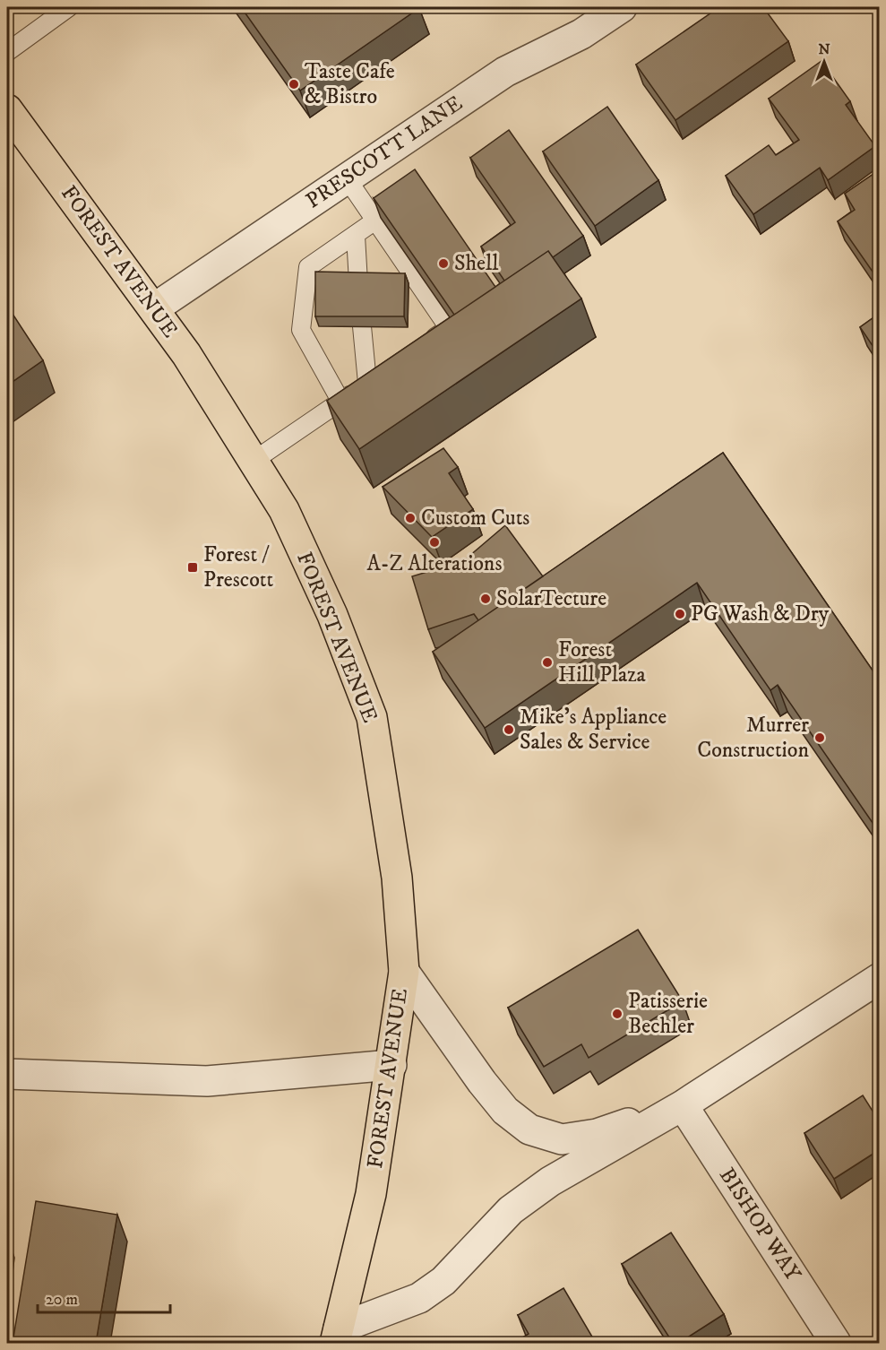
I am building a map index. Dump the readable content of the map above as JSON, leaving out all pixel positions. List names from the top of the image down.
{
  "streets": {
    "main road": ["FOREST AVENUE"],
    "street": ["PRESCOTT LANE", "BISHOP WAY"]
  },
  "crossings": [
    ["PRESCOTT LANE", "FOREST AVENUE"]
  ],
  "places": {
    "other": [
      "Taste Cafe & Bistro",
      "Shell",
      "Custom Cuts",
      "A-Z Alterations",
      "SolarTecture",
      "PG Wash & Dry",
      "Forest Hill Plaza",
      "Mike's Appliance Sales & Service",
      "Murrer Construction",
      "Patisserie Bechler"
    ],
    "transit": ["Forest / Prescott"]
  },
  "scale_bar": "20 m",
  "north": "top"
}
